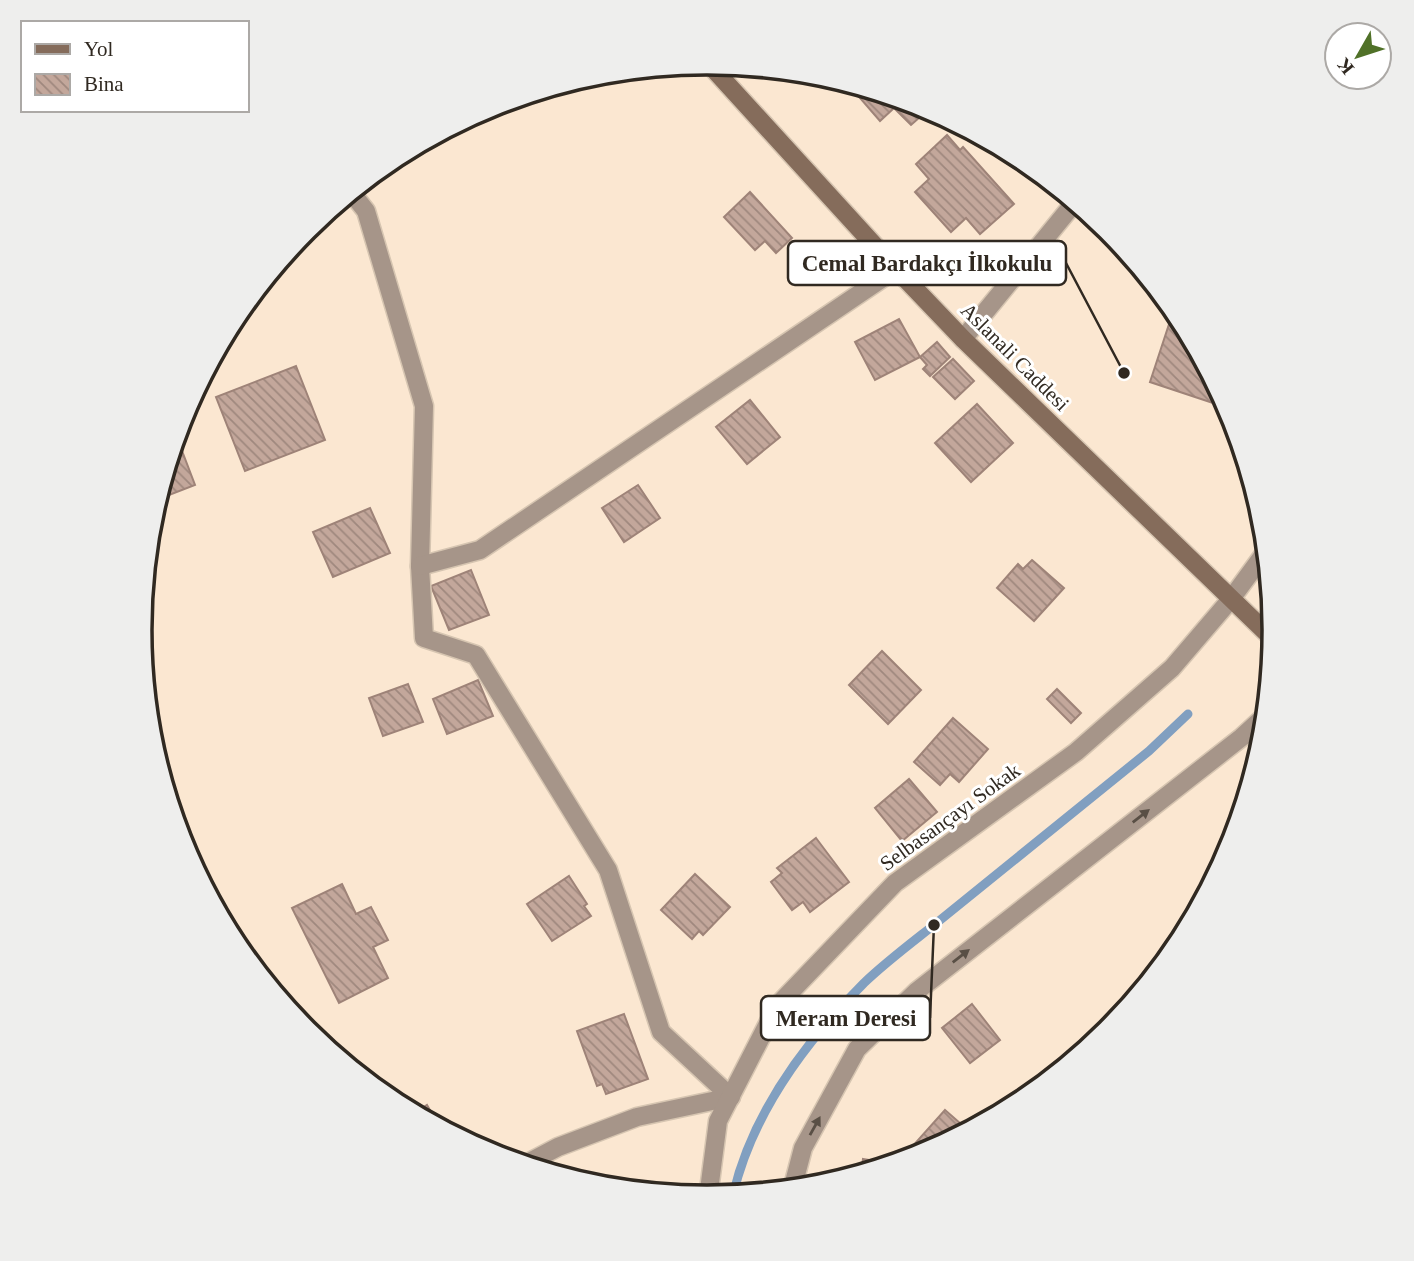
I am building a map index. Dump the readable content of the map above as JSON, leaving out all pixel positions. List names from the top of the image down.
{
  "streets": {
    "street": ["Aslanali Caddesi", "Selbasançayı Sokak"]
  },
  "crossings": [
    ["Aslanali Caddesi", "Selbasançayı Sokak"]
  ],
  "places": ["Cemal Bardakçı İlkokulu", "Meram Deresi"],
  "legend": ["Yol", "Bina"],
  "north": "bottom left"
}
